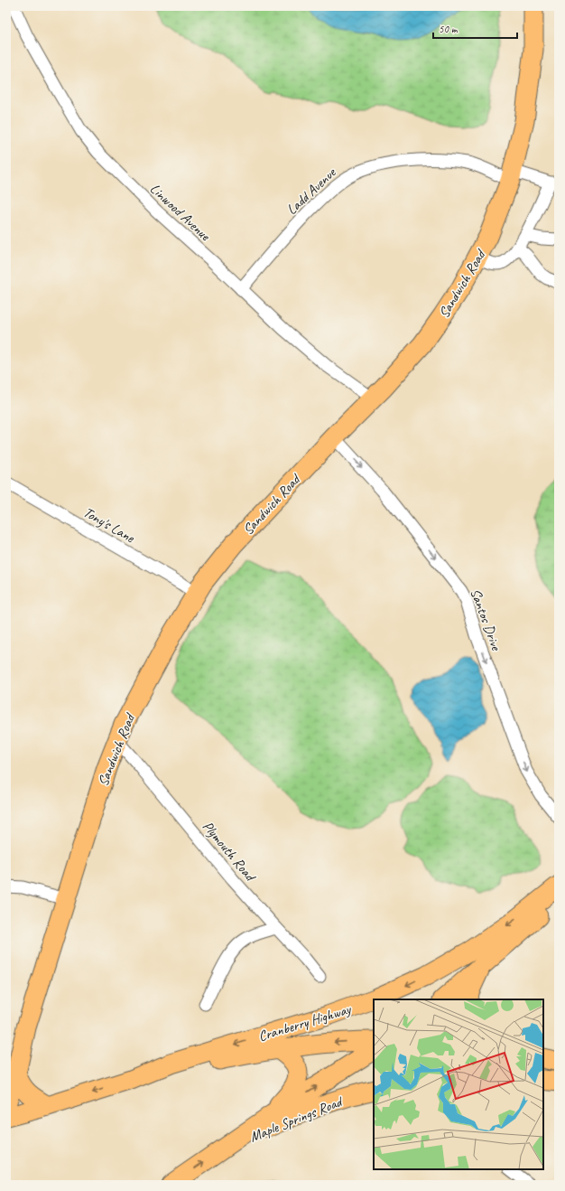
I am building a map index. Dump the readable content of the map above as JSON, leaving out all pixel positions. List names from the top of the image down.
{
  "streets": {
    "main road": ["Sandwich Road", "Cranberry Highway", "Maple Springs Road"],
    "street": [
      "Ladd Avenue",
      "Linwood Avenue",
      "Tony's Lane",
      "Santos Drive",
      "Plymouth Road"
    ]
  },
  "crossings": [
    ["Ladd Avenue", "Linwood Avenue"],
    ["Ladd Avenue", "Sandwich Road"],
    ["Linwood Avenue", "Sandwich Road"],
    ["Sandwich Road", "Tony's Lane"],
    ["Sandwich Road", "Santos Drive"],
    ["Sandwich Road", "Plymouth Road"]
  ],
  "one_way": ["Santos Drive"],
  "scale_bar": "50 m"
}
